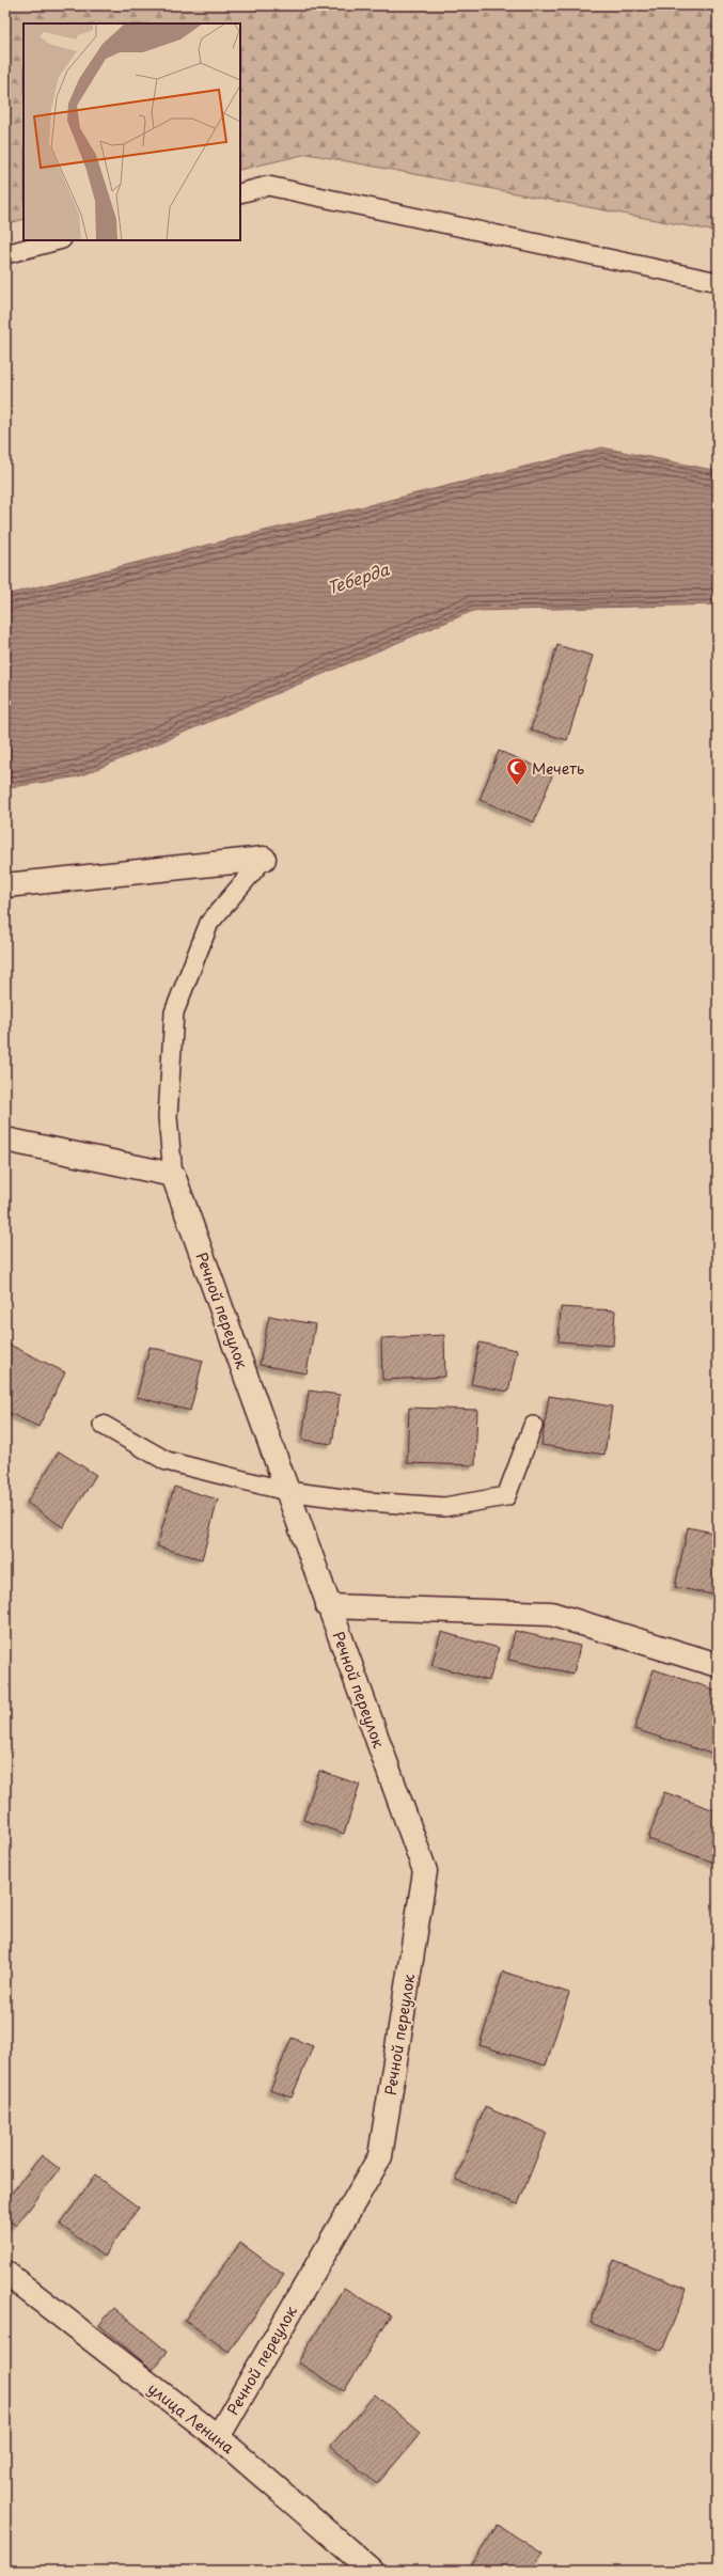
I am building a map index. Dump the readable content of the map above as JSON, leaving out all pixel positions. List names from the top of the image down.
{
  "streets": {
    "street": ["Речной переулок", "улица Ленина"]
  },
  "crossings": [
    ["Речной переулок", "улица Ленина"]
  ],
  "water": ["Теберда"],
  "places": {
    "mosque": ["Мечеть"]
  }
}
